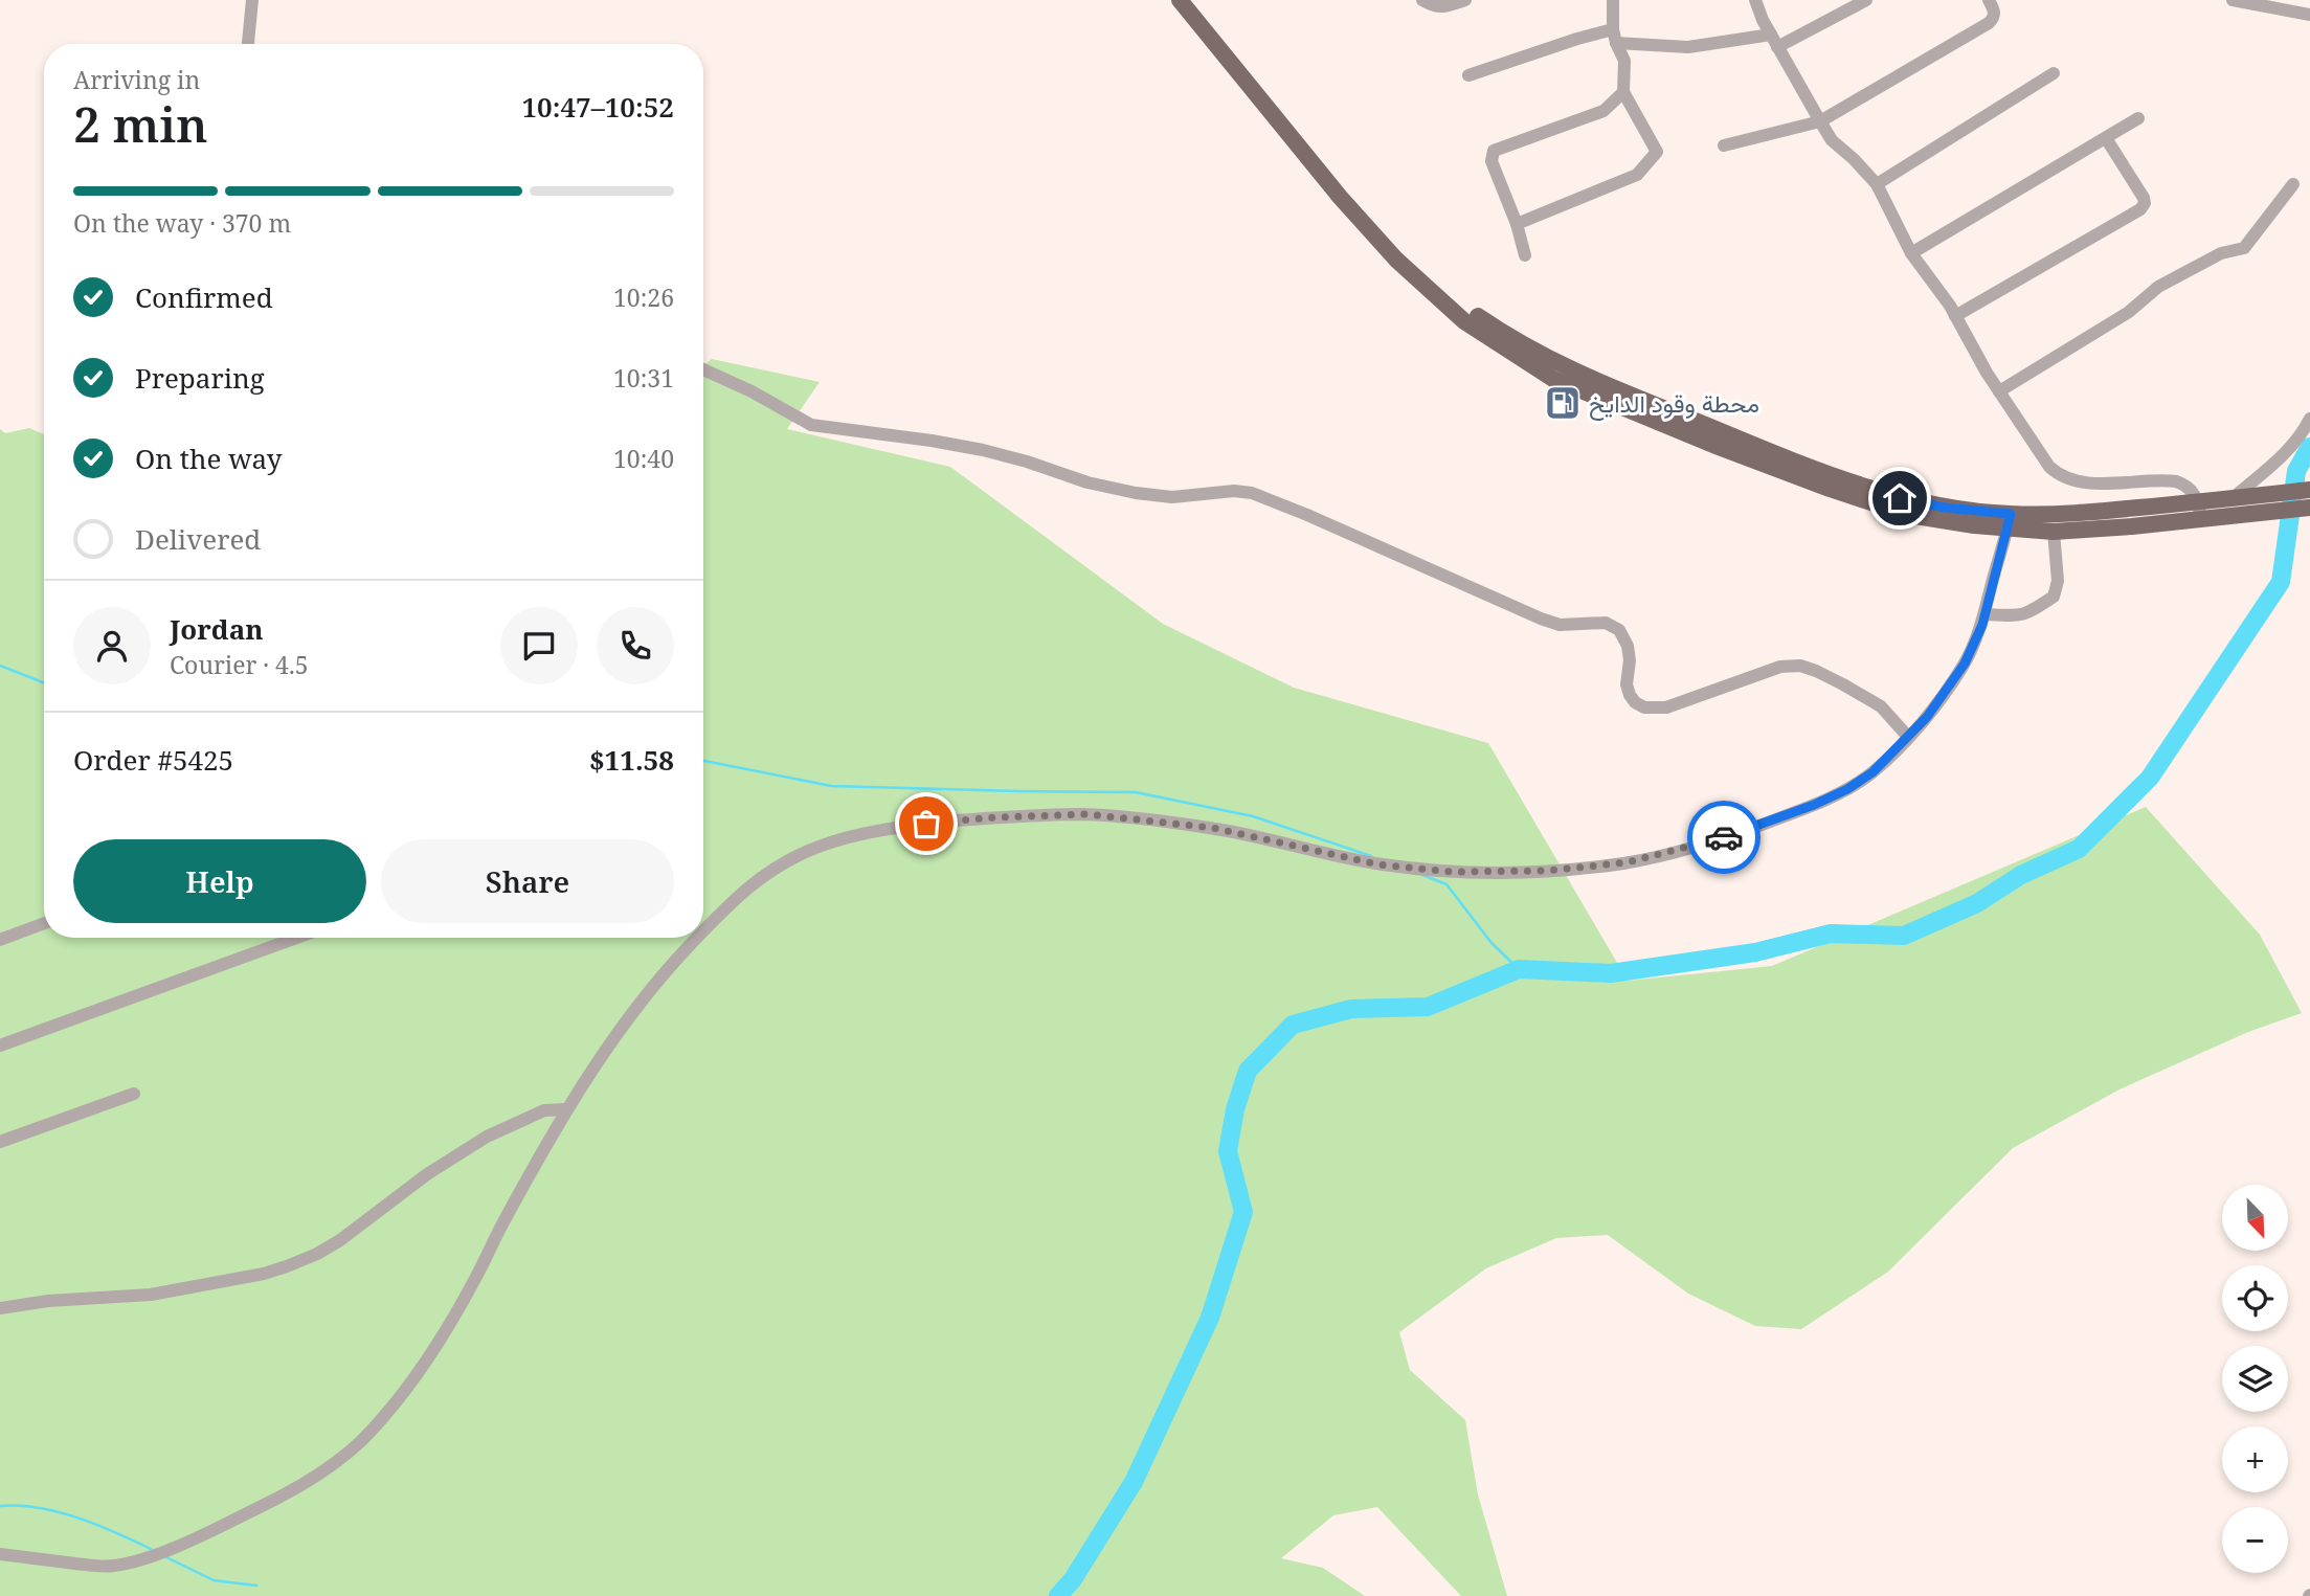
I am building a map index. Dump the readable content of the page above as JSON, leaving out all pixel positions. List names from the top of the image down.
{
  "places": {
    "fuel station": ["محطة وقود الدايخ"]
  },
  "north": "bottom right",
  "page": {
    "heading": ["2 min", "Arriving in", "10:47–10:52"],
    "panel": [
      "Jordan",
      "Courier · 4.5",
      "Order #5425",
      "$11.58"
    ],
    "bar": "On the way · 370 m",
    "list": [
      ["Confirmed", "10:26"],
      ["Preparing", "10:31"],
      ["On the way", "10:40"],
      "Delivered"
    ],
    "buttons": ["Help", "Share"],
    "map_buttons": ["+", "−"]
  }
}
